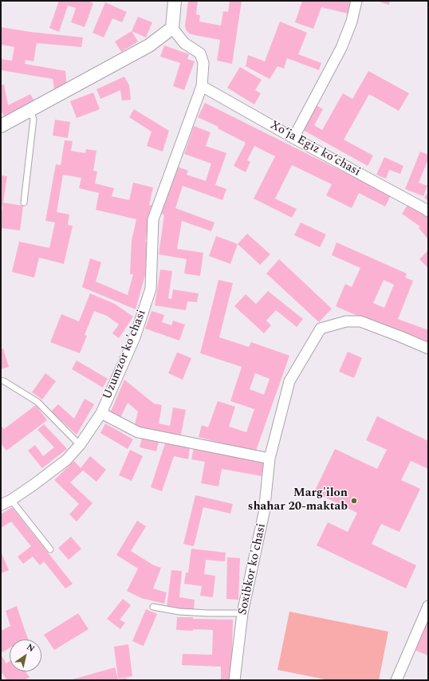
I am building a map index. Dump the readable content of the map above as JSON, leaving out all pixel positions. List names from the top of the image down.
{
  "streets": {
    "street": ["Xoʻja Egiz koʻchasi", "Uzumzor ko'chasi", "Soxibkor ko'chasi"]
  },
  "crossings": [
    ["Xoʻja Egiz koʻchasi", "Uzumzor ko'chasi"]
  ],
  "places": ["Marg'ilon shahar 20-maktab"],
  "north": "top right"
}
